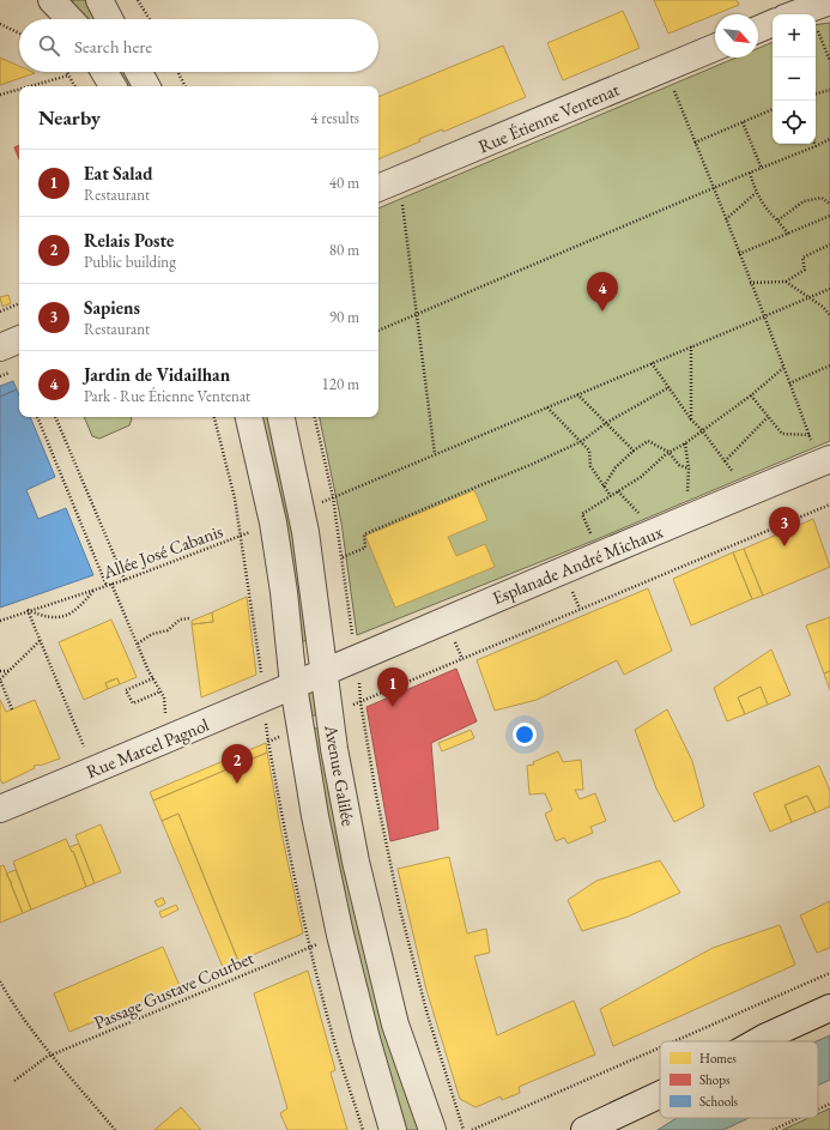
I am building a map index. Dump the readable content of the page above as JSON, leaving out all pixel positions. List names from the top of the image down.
{
  "streets": {
    "street": [
      "Rue Étienne Ventenat",
      "Esplanade André Michaux",
      "Rue Marcel Pagnol",
      "Avenue Galilée"
    ],
    "path": ["Allée José Cabanis", "Passage Gustave Courbet"]
  },
  "crossings": [
    ["Esplanade André Michaux", "Rue Marcel Pagnol"],
    ["Esplanade André Michaux", "Avenue Galilée"],
    ["Rue Marcel Pagnol", "Avenue Galilée"]
  ],
  "legend": ["Homes", "Shops", "Schools"],
  "north": "bottom right",
  "page": {
    "map_buttons": ["+", "−"],
    "search": "Search here",
    "heading": ["Nearby", "4 results"],
    "list": [
      {
        "mark": "1",
        "name": "Eat Salad",
        "note": "Restaurant",
        "value": "40 m"
      },
      {
        "mark": "2",
        "name": "Relais Poste",
        "note": "Public building",
        "value": "80 m"
      },
      {
        "mark": "3",
        "name": "Sapiens",
        "note": "Restaurant",
        "value": "90 m"
      },
      {
        "mark": "4",
        "name": "Jardin de Vidailhan",
        "note": "Park · Rue Étienne Ventenat",
        "value": "120 m"
      }
    ],
    "pins": [
      "4",
      "3",
      "1",
      "2"
    ]
  }
}
